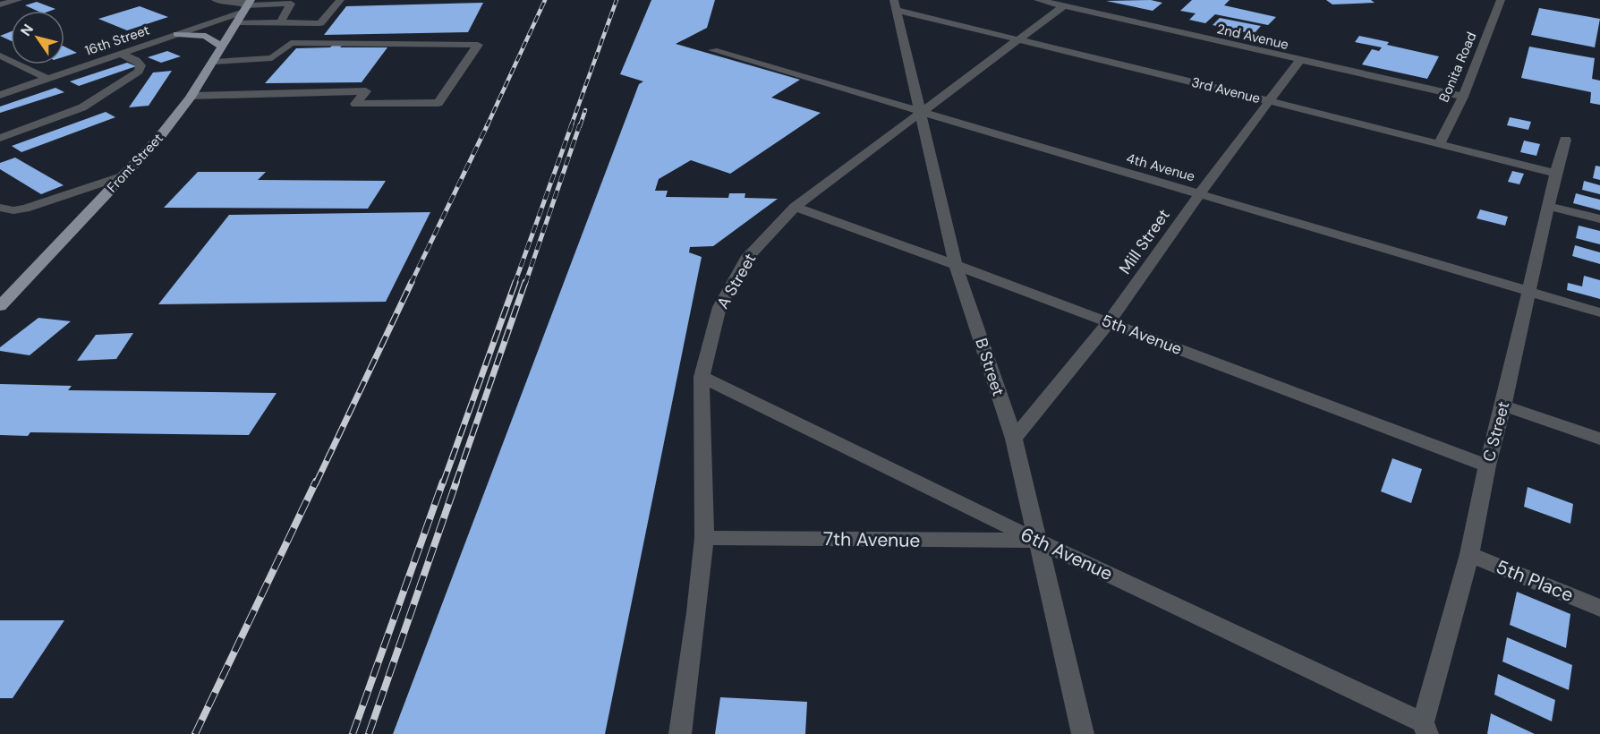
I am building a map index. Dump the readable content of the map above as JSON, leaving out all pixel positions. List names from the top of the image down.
{
  "streets": {
    "main road": ["Front Street"],
    "street": [
      "2nd Avenue",
      "16th Street",
      "Bonita Road",
      "3rd Avenue",
      "4th Avenue",
      "Mill Street",
      "A Street",
      "5th Avenue",
      "B Street",
      "C Street",
      "7th Avenue",
      "6th Avenue",
      "5th Place"
    ]
  },
  "crossings": [
    ["2nd Avenue", "Bonita Road"],
    ["2nd Avenue", "Mill Street"],
    ["2nd Avenue", "A Street"],
    ["16th Street", "Front Street"],
    ["Bonita Road", "3rd Avenue"],
    ["3rd Avenue", "Mill Street"],
    ["3rd Avenue", "A Street"],
    ["3rd Avenue", "B Street"],
    ["3rd Avenue", "C Street"],
    ["4th Avenue", "Mill Street"],
    ["4th Avenue", "A Street"],
    ["4th Avenue", "B Street"],
    ["4th Avenue", "C Street"],
    ["Mill Street", "5th Avenue"],
    ["Mill Street", "B Street"],
    ["A Street", "5th Avenue"],
    ["A Street", "B Street"],
    ["A Street", "7th Avenue"],
    ["A Street", "6th Avenue"],
    ["5th Avenue", "B Street"],
    ["5th Avenue", "C Street"],
    ["B Street", "7th Avenue"],
    ["B Street", "6th Avenue"],
    ["C Street", "6th Avenue"],
    ["C Street", "5th Place"],
    ["7th Avenue", "6th Avenue"]
  ],
  "north": "top left"
}
